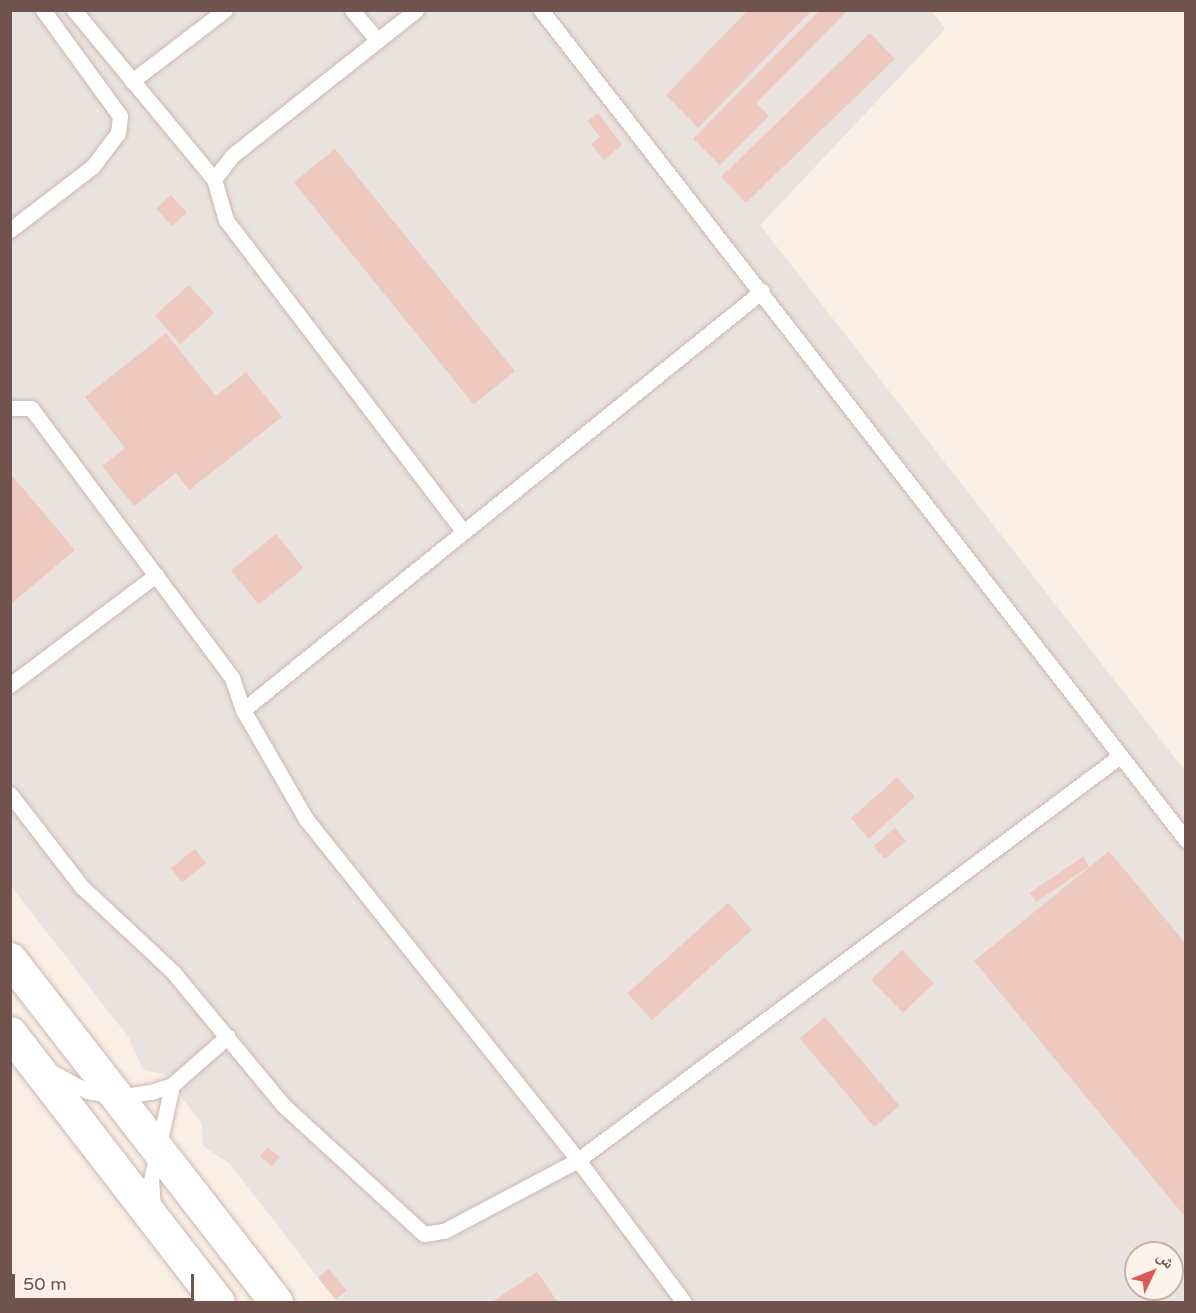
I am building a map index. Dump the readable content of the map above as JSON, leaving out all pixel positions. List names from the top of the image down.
{
  "scale_bar": "50 m",
  "north": "top right"
}
